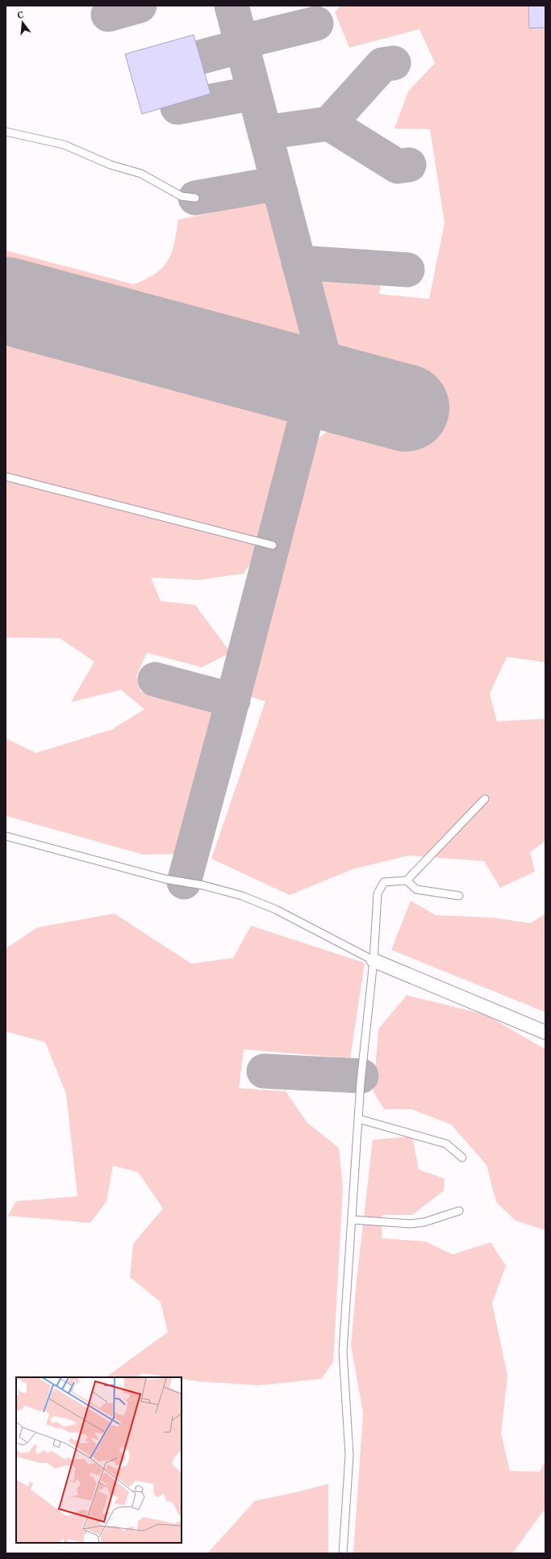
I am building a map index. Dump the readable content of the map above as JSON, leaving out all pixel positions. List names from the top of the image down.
{
  "north": "top"
}
